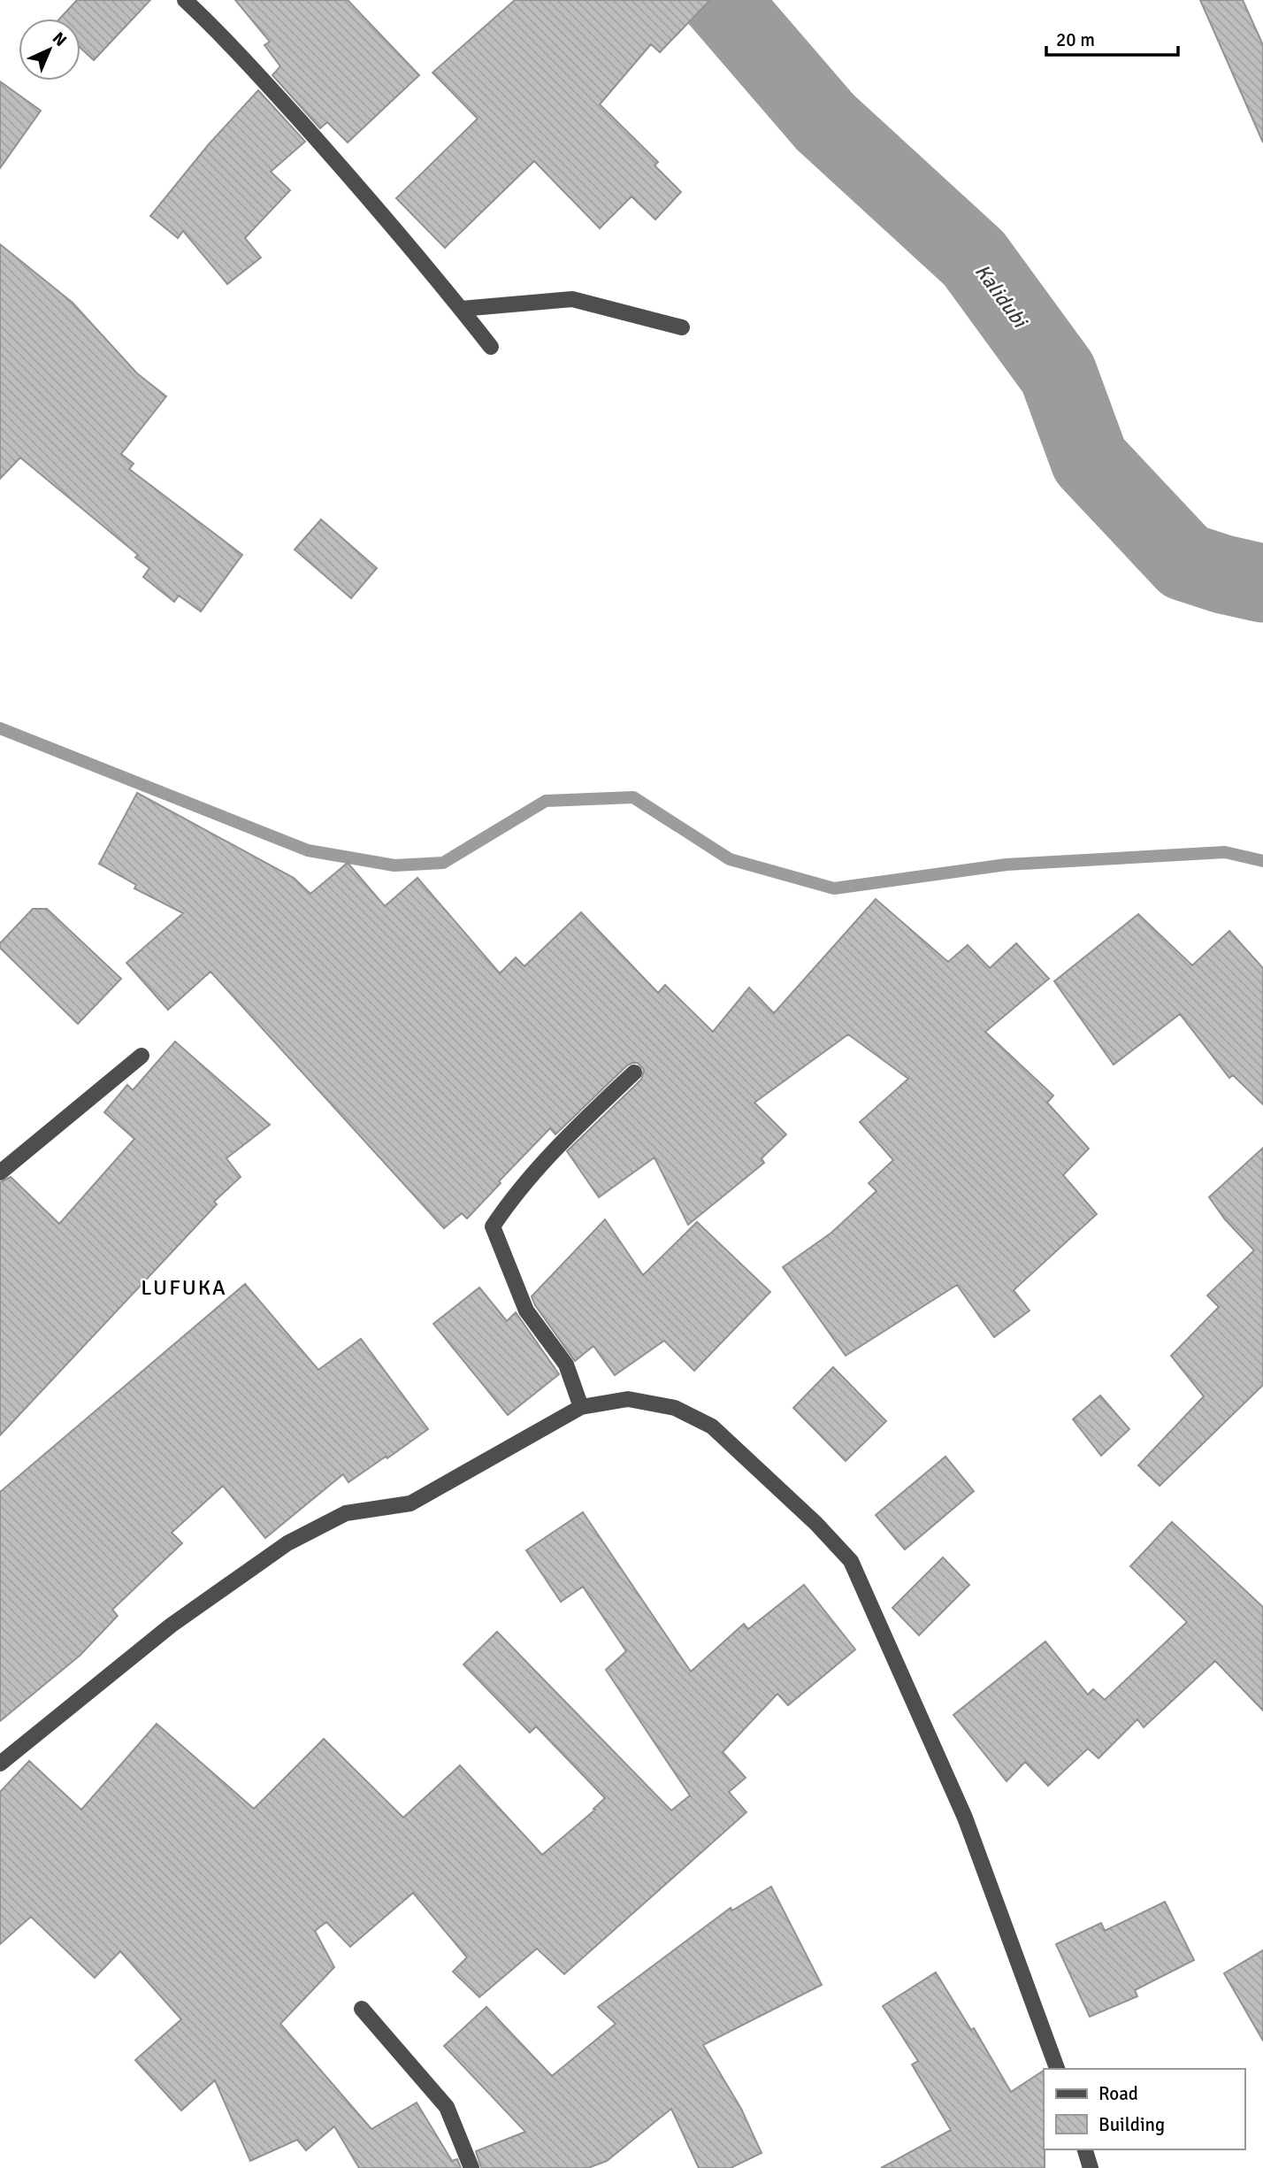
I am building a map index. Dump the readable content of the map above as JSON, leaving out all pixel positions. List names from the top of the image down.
{
  "districts": ["LUFUKA"],
  "water": ["Kalidubi"],
  "legend": ["Road", "Building"],
  "scale_bar": "20 m",
  "north": "top right"
}
